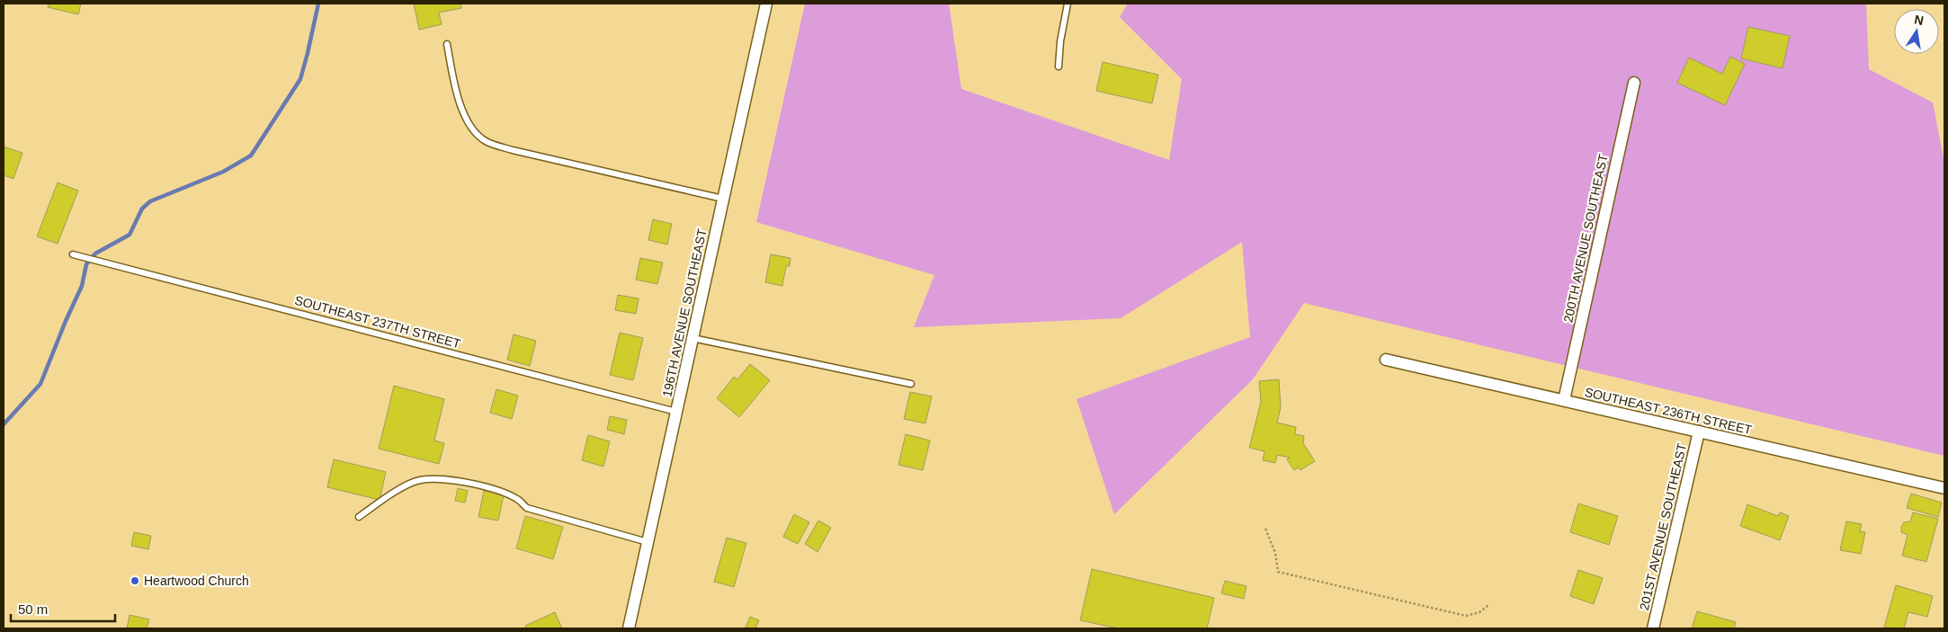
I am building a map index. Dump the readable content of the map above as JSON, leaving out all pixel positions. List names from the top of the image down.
{
  "streets": {
    "street": [
      "200TH AVENUE SOUTHEAST",
      "196TH AVENUE SOUTHEAST",
      "SOUTHEAST 236TH STREET",
      "201ST AVENUE SOUTHEAST"
    ],
    "lane": ["SOUTHEAST 237TH STREET"]
  },
  "crossings": [
    ["200TH AVENUE SOUTHEAST", "SOUTHEAST 236TH STREET"],
    ["196TH AVENUE SOUTHEAST", "SOUTHEAST 237TH STREET"],
    ["SOUTHEAST 236TH STREET", "201ST AVENUE SOUTHEAST"]
  ],
  "places": ["Heartwood Church"],
  "scale_bar": "50 m",
  "north": "top"
}
